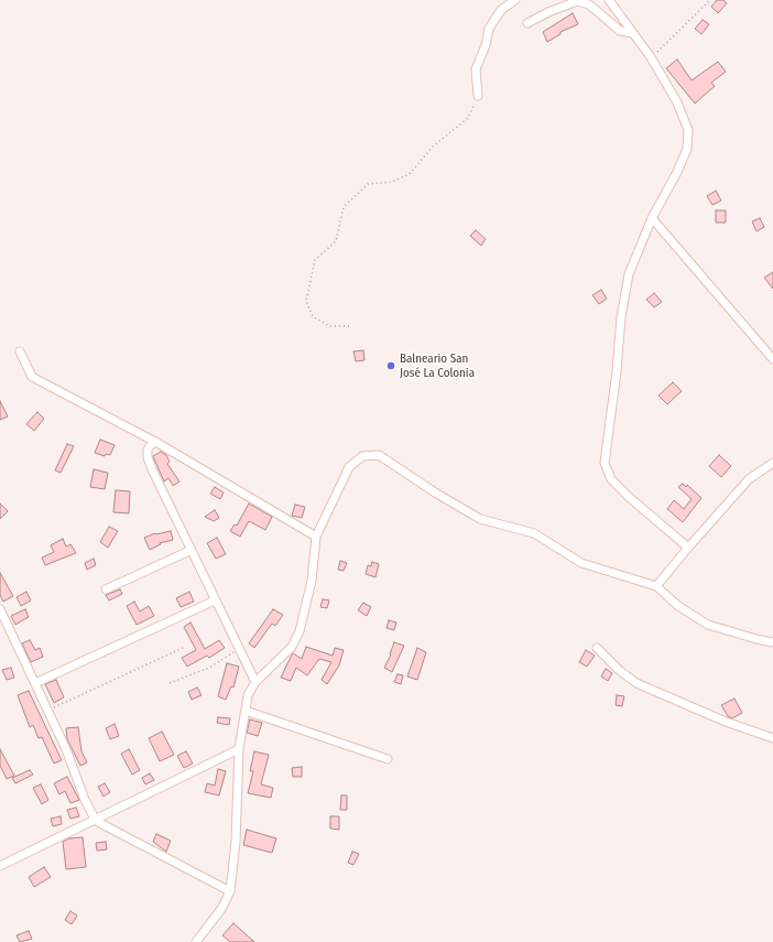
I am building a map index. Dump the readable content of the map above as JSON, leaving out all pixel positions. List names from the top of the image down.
{
  "places": ["Balneario San José La Colonia"]
}
